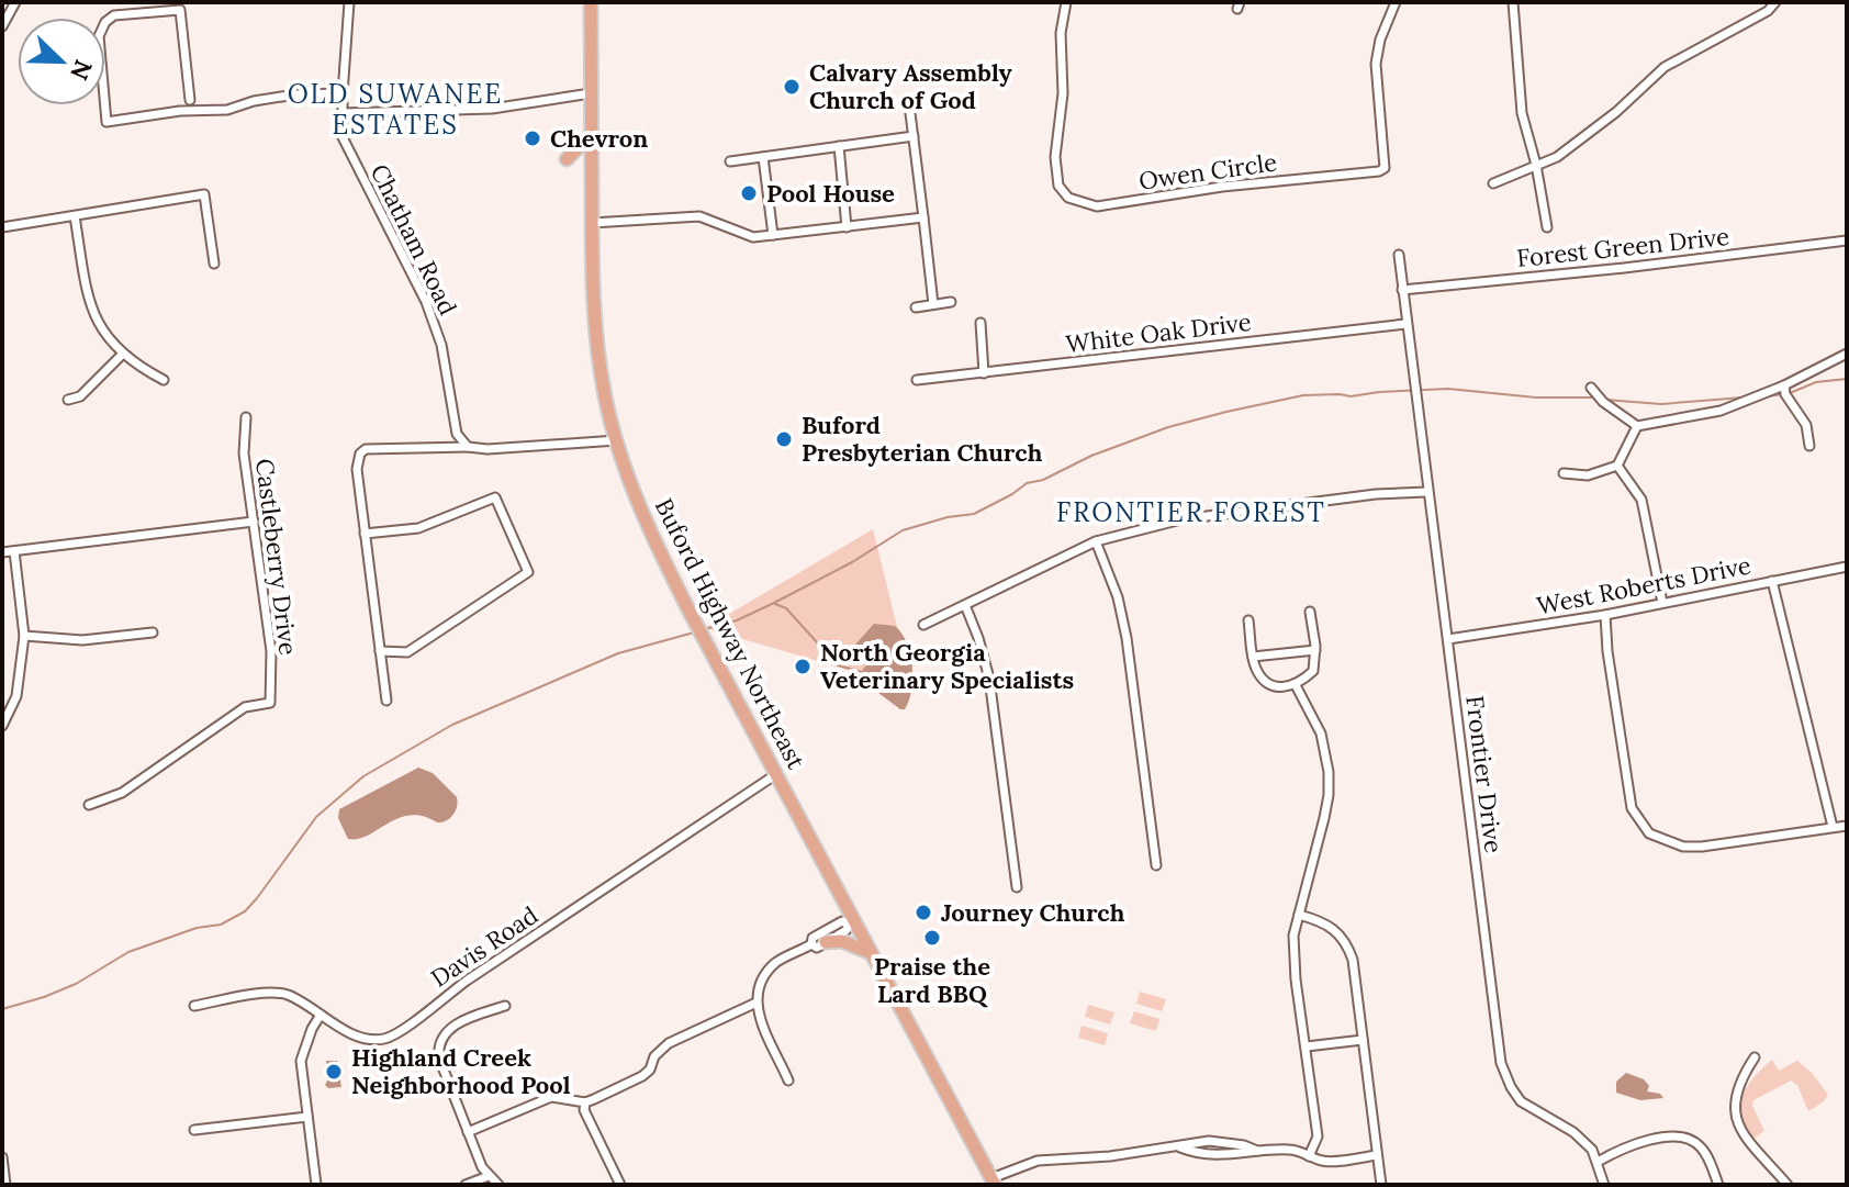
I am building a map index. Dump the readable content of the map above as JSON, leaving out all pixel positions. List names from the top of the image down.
{
  "streets": {
    "main road": ["Buford Highway Northeast"],
    "street": [
      "Owen Circle",
      "Chatham Road",
      "Forest Green Drive",
      "White Oak Drive",
      "Castleberry Drive",
      "West Roberts Drive",
      "Frontier Drive",
      "Davis Road"
    ]
  },
  "crossings": [
    ["Forest Green Drive", "Frontier Drive"],
    ["White Oak Drive", "Frontier Drive"],
    ["West Roberts Drive", "Frontier Drive"],
    ["Buford Highway Northeast", "Davis Road"]
  ],
  "districts": ["OLD SUWANEE ESTATES", "FRONTIER FOREST"],
  "places": [
    "Calvary Assembly Church of God",
    "Chevron",
    "Pool House",
    "Buford Presbyterian Church",
    "North Georgia Veterinary Specialists",
    "Journey Church",
    "Praise the Lard BBQ",
    "Highland Creek Neighborhood Pool"
  ],
  "north": "bottom right"
}
